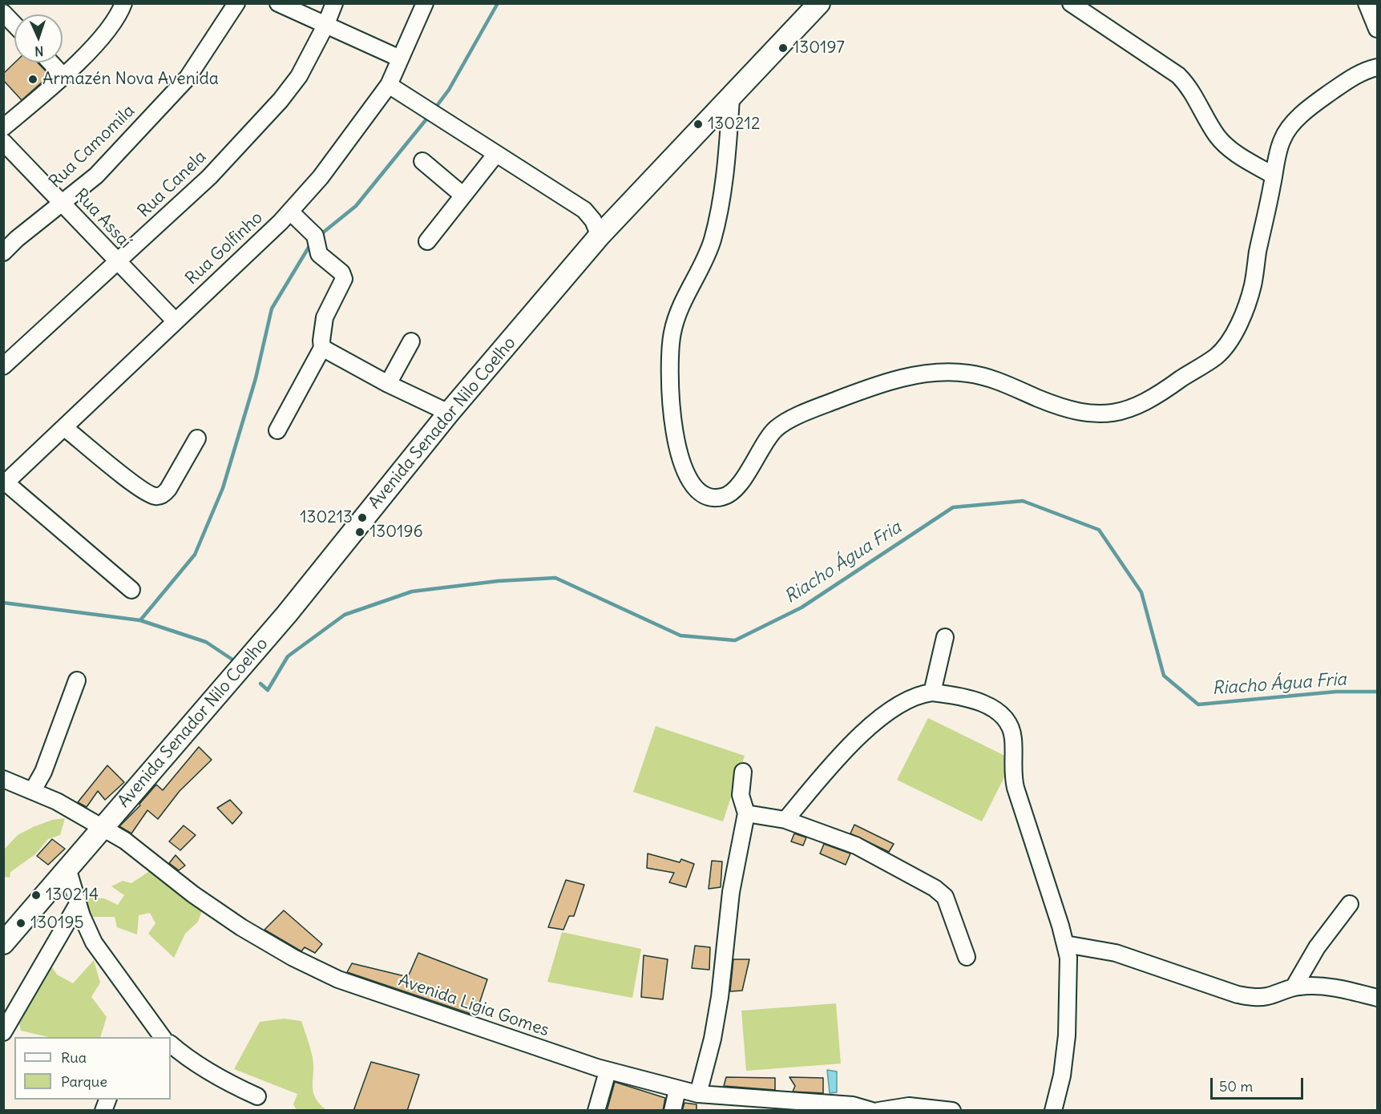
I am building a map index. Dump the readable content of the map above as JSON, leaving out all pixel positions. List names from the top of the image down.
{
  "streets": {
    "main road": ["Avenida Senador Nilo Coelho"],
    "street": [
      "Rua Camomila",
      "Rua Canela",
      "Rua Assaí",
      "Rua Golfinho",
      "Avenida Ligia Gomes"
    ]
  },
  "crossings": [
    ["Rua Camomila", "Rua Assaí"],
    ["Rua Canela", "Rua Assaí"],
    ["Rua Assaí", "Rua Golfinho"],
    ["Avenida Senador Nilo Coelho", "Avenida Ligia Gomes"]
  ],
  "water": ["Riacho Água Fria"],
  "places": [
    "130197",
    "Armazén Nova Avenida",
    "130212",
    "130213",
    "130196",
    "130214",
    "130195"
  ],
  "legend": ["Rua", "Parque"],
  "scale_bar": "50 m",
  "north": "bottom"
}
